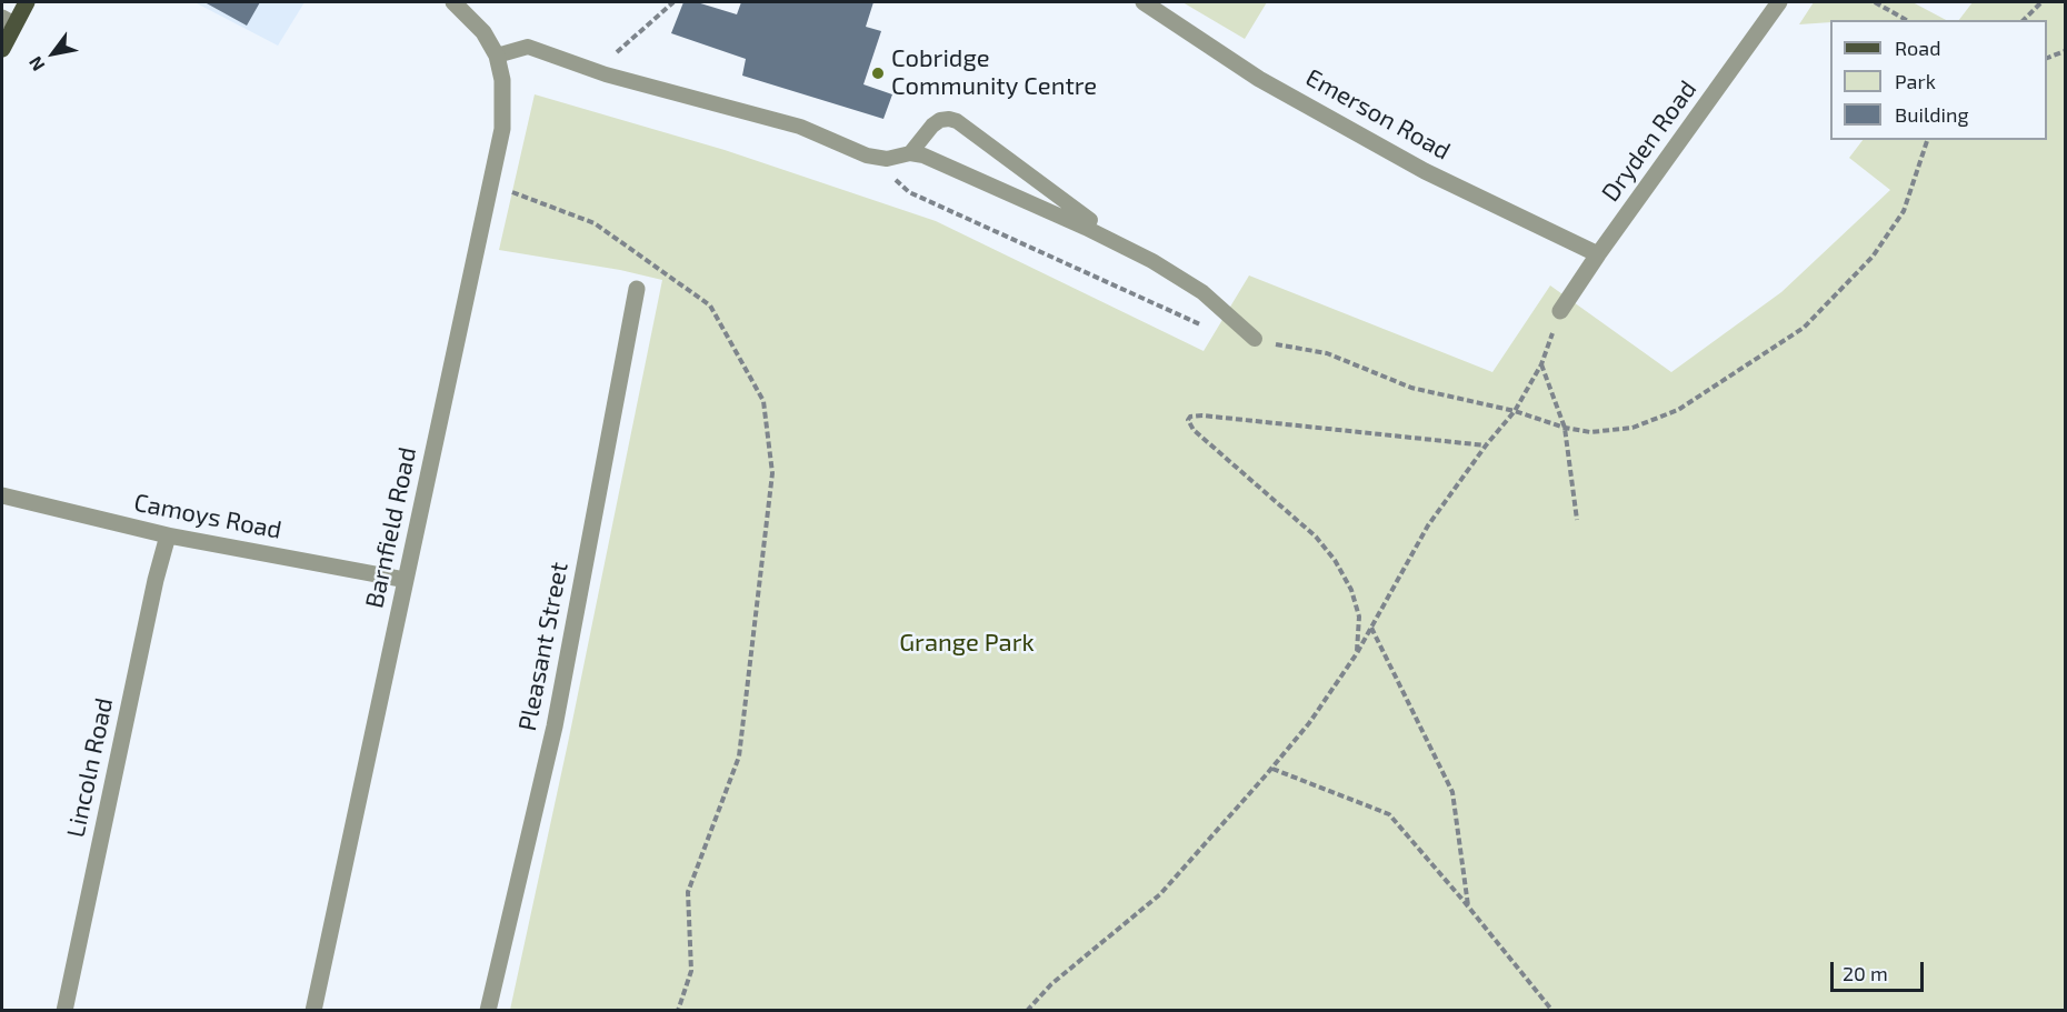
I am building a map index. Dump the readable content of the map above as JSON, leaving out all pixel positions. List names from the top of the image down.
{
  "streets": {
    "street": [
      "Emerson Road",
      "Dryden Road",
      "Camoys Road",
      "Barnfield Road",
      "Pleasant Street",
      "Lincoln Road"
    ]
  },
  "crossings": [
    ["Emerson Road", "Dryden Road"],
    ["Camoys Road", "Barnfield Road"],
    ["Camoys Road", "Lincoln Road"]
  ],
  "parks": ["Grange Park"],
  "places": ["Cobridge Community Centre"],
  "legend": ["Road", "Park", "Building"],
  "scale_bar": "20 m",
  "north": "bottom left"
}
